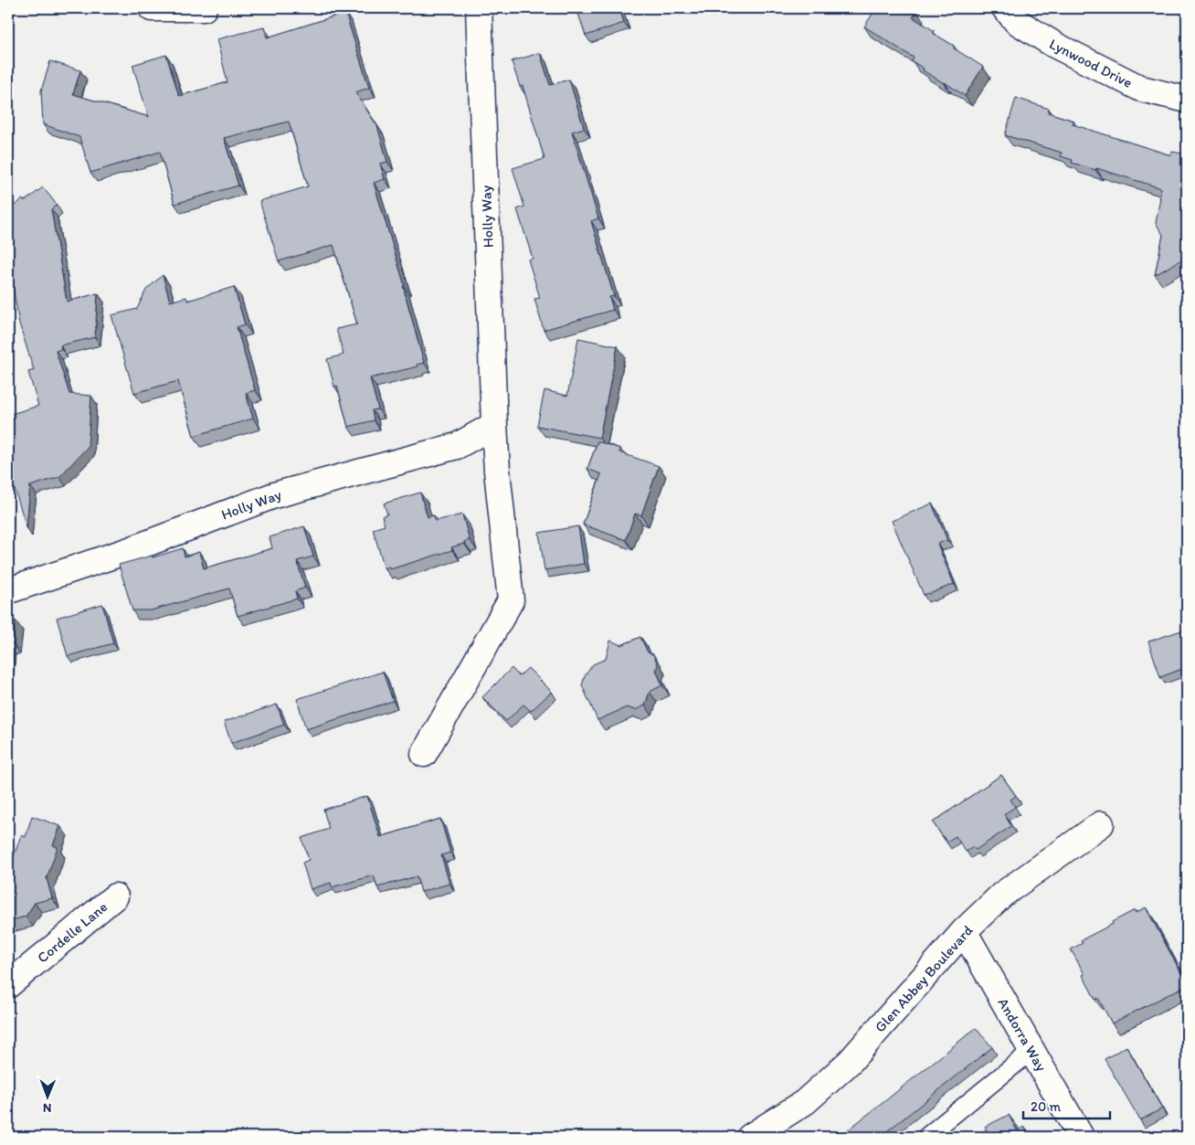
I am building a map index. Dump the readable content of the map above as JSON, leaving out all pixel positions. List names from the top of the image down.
{
  "streets": {
    "street": [
      "Lynwood Drive",
      "Holly Way",
      "Cordelle Lane",
      "Glen Abbey Boulevard",
      "Andorra Way"
    ]
  },
  "crossings": [
    ["Glen Abbey Boulevard", "Andorra Way"]
  ],
  "scale_bar": "20 m",
  "north": "bottom"
}
